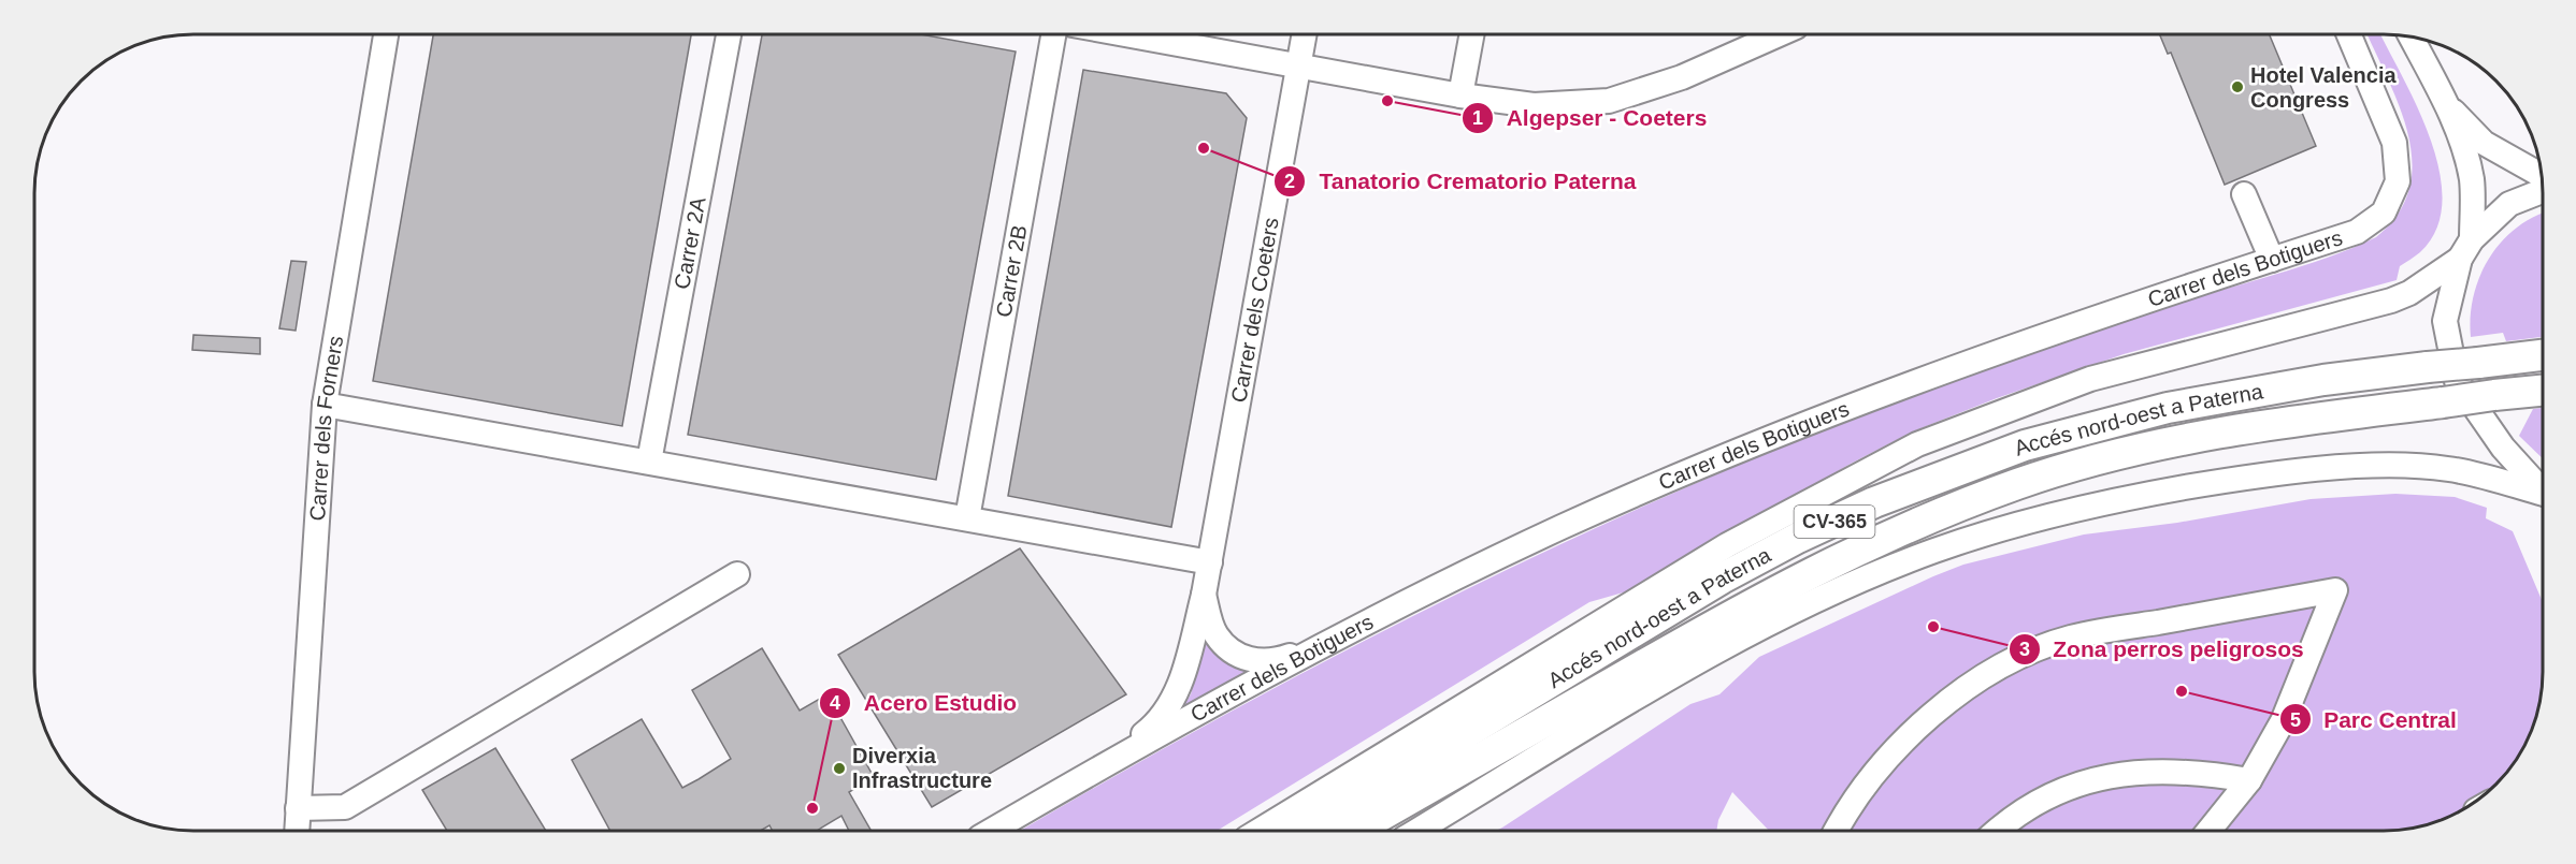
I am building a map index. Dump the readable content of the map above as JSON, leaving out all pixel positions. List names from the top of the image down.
{
  "streets": {
    "main road": ["Accés nord-oest a Paterna", "CV-365"],
    "street": [
      "Carrer 2A",
      "Carrer dels Botiguers",
      "Carrer 2B",
      "Carrer dels Coeters",
      "Carrer dels Forners"
    ]
  },
  "crossings": [
    ["Carrer dels Botiguers", "Carrer dels Coeters"]
  ],
  "places": [
    "Hotel Valencia Congress",
    "Algepser - Coeters",
    "Tanatorio Crematorio Paterna",
    "Zona perros peligrosos",
    "Parc Central",
    "Diverxia Infrastructure",
    "Acero Estudio"
  ]
}
